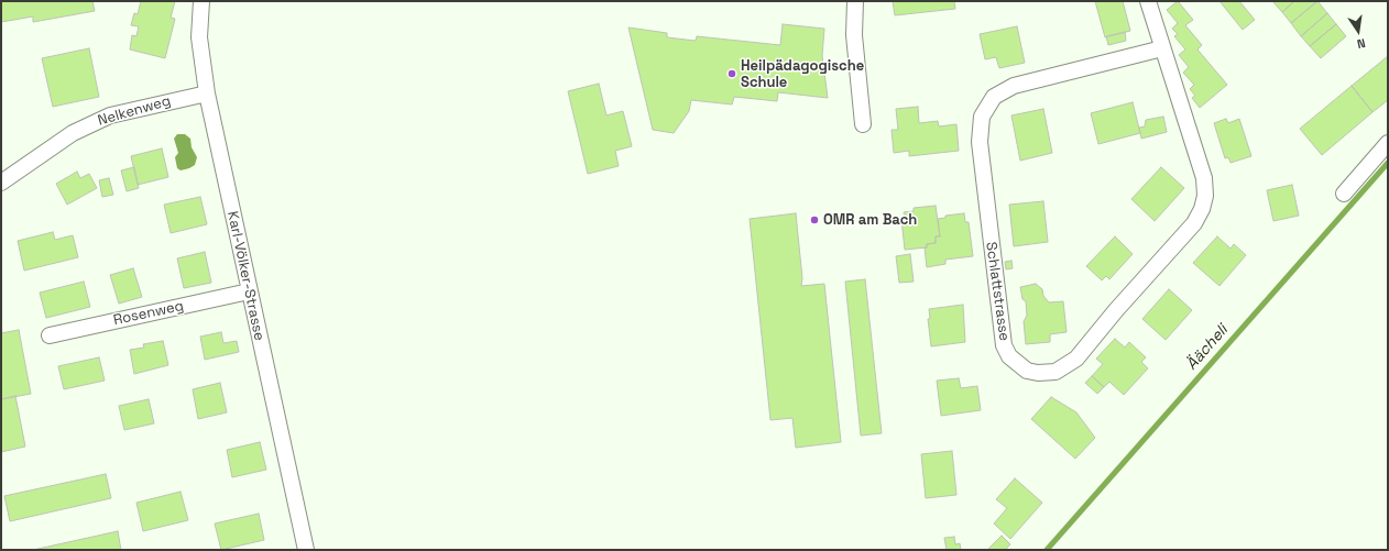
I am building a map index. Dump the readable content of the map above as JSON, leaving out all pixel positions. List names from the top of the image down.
{
  "streets": {
    "street": [
      "Nelkenweg",
      "Karl-Völker-Strasse",
      "Schlattstrasse",
      "Rosenweg"
    ]
  },
  "crossings": [
    ["Nelkenweg", "Karl-Völker-Strasse"],
    ["Karl-Völker-Strasse", "Rosenweg"]
  ],
  "water": ["Äächeli"],
  "places": ["Heilpädagogische Schule", "OMR am Bach"],
  "north": "bottom"
}
